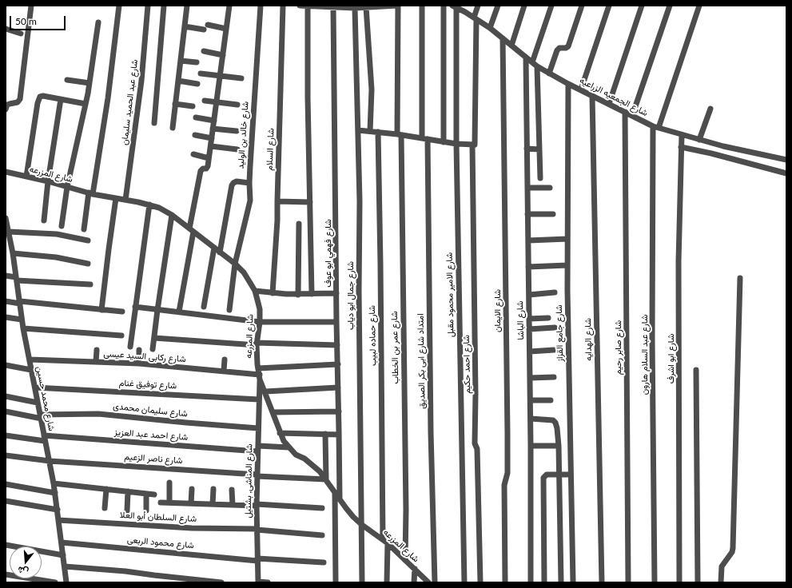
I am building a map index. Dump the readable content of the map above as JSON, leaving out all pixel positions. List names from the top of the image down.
{
  "streets": {
    "street": [
      "شارع الجمعيه الزراعيه",
      "شارع عبد الحميد سليمان",
      "شارع خالد بن الوليد",
      "شارع السلام",
      "شارع المزرعه",
      "شارع فهمي ابو عوف",
      "شارع الامير محمود مقبل",
      "شارع جمال ابو دياب",
      "شارع الايمان",
      "شارع الباشا",
      "شارع جامع القزاز",
      "شارع حماده لبيب",
      "شارع الهدايه",
      "شارع عمر بن الخطاب",
      "شارع صابر رحيم",
      "شارع عبد السلام هارون",
      "شارع ركابى السيد عيسى",
      "شارع ابو اشرف",
      "امتداد شارع ابى بكر الصديق",
      "شارع احمد حكيم",
      "شارع توفيق غنام",
      "شارع محمد حسين",
      "شارع سليمان محمدى",
      "شارع احمد عبد العزيز",
      "شارع ناصر الزعيم",
      "شارع المناشى, بشتيل",
      "شارع السلطان أبو العلا",
      "شارع محمود الربعى"
    ]
  },
  "crossings": [
    ["شارع الجمعيه الزراعيه", "شارع الامير محمود مقبل"],
    ["شارع الجمعيه الزراعيه", "شارع الايمان"],
    ["شارع الجمعيه الزراعيه", "شارع الباشا"],
    ["شارع الجمعيه الزراعيه", "شارع جامع القزاز"],
    ["شارع الجمعيه الزراعيه", "شارع الهدايه"],
    ["شارع الجمعيه الزراعيه", "شارع صابر رحيم"],
    ["شارع الجمعيه الزراعيه", "شارع عبد السلام هارون"],
    ["شارع الجمعيه الزراعيه", "شارع ابو اشرف"],
    ["شارع الجمعيه الزراعيه", "شارع احمد حكيم"],
    ["شارع عبد الحميد سليمان", "شارع المزرعه"],
    ["شارع خالد بن الوليد", "شارع المزرعه"],
    ["شارع المزرعه", "شارع فهمي ابو عوف"],
    ["شارع المزرعه", "شارع جمال ابو دياب"],
    ["شارع المزرعه", "شارع حماده لبيب"],
    ["شارع المزرعه", "شارع عمر بن الخطاب"],
    ["شارع المزرعه", "شارع ركابى السيد عيسى"],
    ["شارع المزرعه", "شارع احمد عبد العزيز"],
    ["شارع المزرعه", "شارع ناصر الزعيم"],
    ["شارع المزرعه", "شارع المناشى, بشتيل"],
    ["شارع ركابى السيد عيسى", "شارع محمد حسين"],
    ["شارع ركابى السيد عيسى", "شارع المناشى, بشتيل"],
    ["شارع توفيق غنام", "شارع محمد حسين"],
    ["شارع توفيق غنام", "شارع المناشى, بشتيل"],
    ["شارع محمد حسين", "شارع سليمان محمدى"],
    ["شارع محمد حسين", "شارع احمد عبد العزيز"],
    ["شارع محمد حسين", "شارع ناصر الزعيم"],
    ["شارع محمد حسين", "شارع السلطان أبو العلا"],
    ["شارع محمد حسين", "شارع محمود الربعى"],
    ["شارع سليمان محمدى", "شارع المناشى, بشتيل"],
    ["شارع احمد عبد العزيز", "شارع المناشى, بشتيل"],
    ["شارع ناصر الزعيم", "شارع المناشى, بشتيل"],
    ["شارع المناشى, بشتيل", "شارع السلطان أبو العلا"],
    ["شارع المناشى, بشتيل", "شارع محمود الربعى"]
  ],
  "scale_bar": "50 m",
  "north": "bottom"
}
